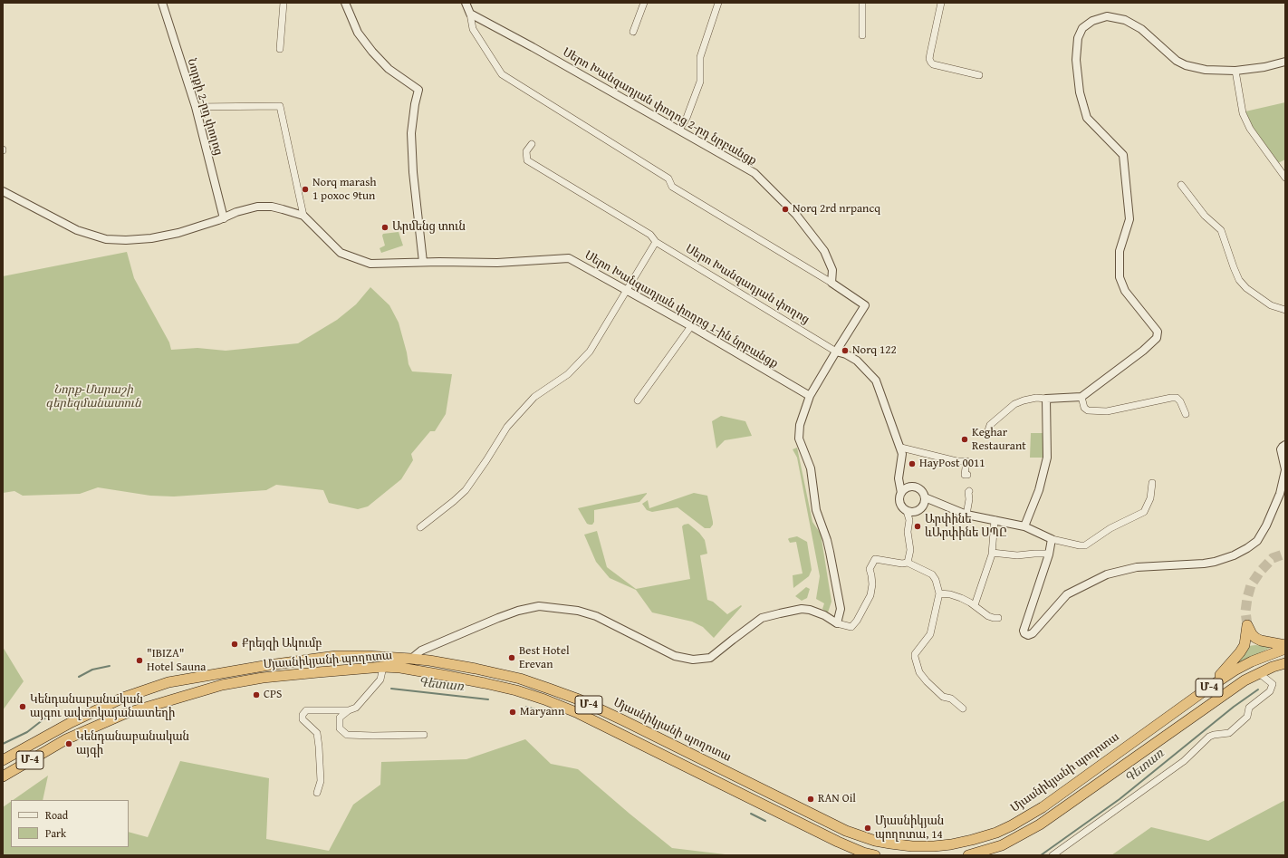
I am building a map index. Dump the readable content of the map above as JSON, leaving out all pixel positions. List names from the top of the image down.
{
  "streets": {
    "highway": ["Մյասնիկյանի պողոտա", "Մ-4"],
    "street": [
      "Նորքի 2-րդ փողոց",
      "Սերո Խանզադյան փողոց 2-րդ նրբանցք",
      "Սերո Խանզադյան փողոց",
      "Սերո Խանզադյան փողոց 1-ին նրբանցք"
    ]
  },
  "crossings": [
    ["Նորքի 2-րդ փողոց", "Սերո Խանզադյան փողոց 1-ին նրբանցք"]
  ],
  "water": ["Գետառ"],
  "parks": ["Նորք-Մարաշի գերեզմանատուն"],
  "places": [
    "Norq marash 1 poxoc 9tun",
    "Norq 2rd nrpancq",
    "Արմենց տուն",
    "Norq 122",
    "Keghar Restaurant",
    "HayPost 0011",
    "Արփինե ևԱրփինե ՍՊԸ",
    "Քրեյզի Ակումբ",
    "Best Hotel Erevan",
    "\"IBIZA\" Hotel Sauna",
    "CPS",
    "Կենդանաբանական այգու ավտոկայանատեղի",
    "Maryann",
    "Կենդանաբանական այգի",
    "RAN Oil",
    "Մյասնիկյան պողոտա, 14"
  ],
  "legend": ["Road", "Park"]
}
